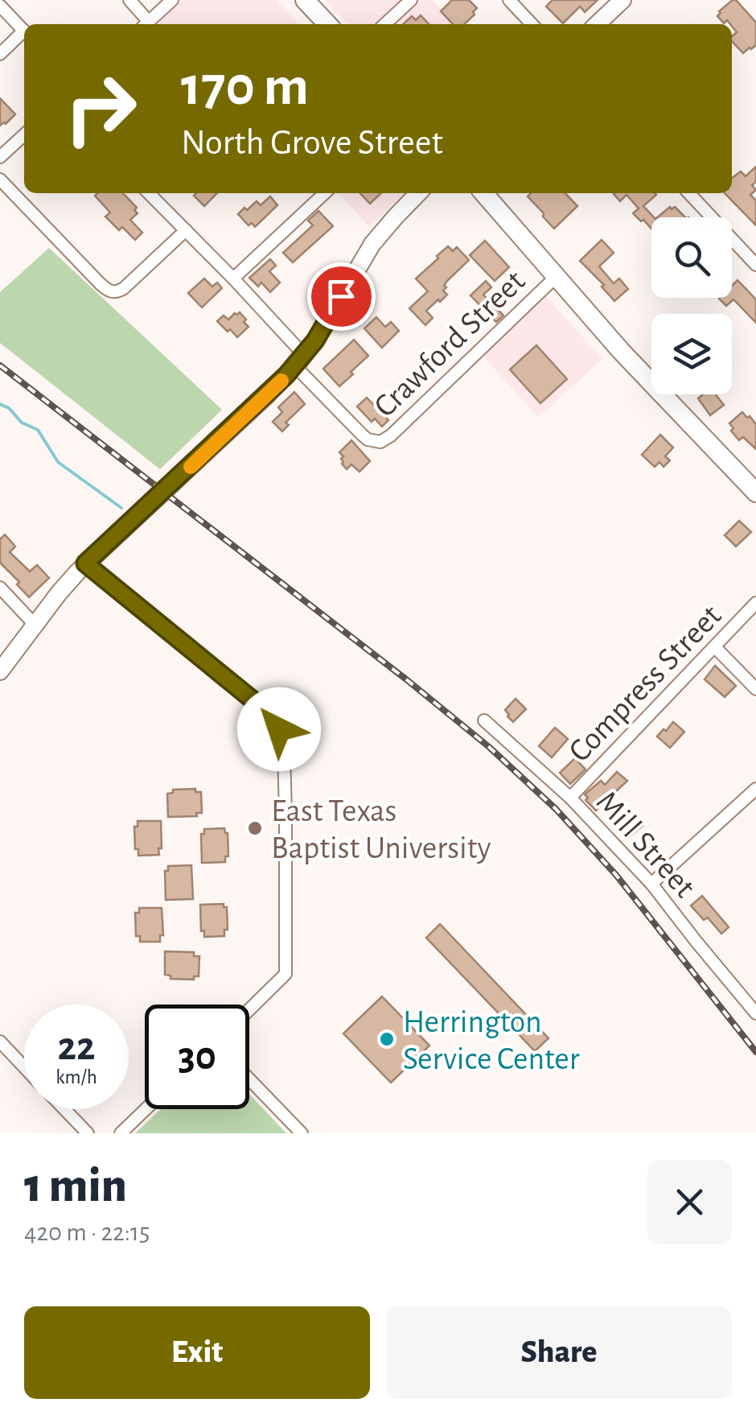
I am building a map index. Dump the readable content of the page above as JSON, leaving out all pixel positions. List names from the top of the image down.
{
  "streets": {
    "street": ["Crawford Street", "Compress Street", "Mill Street"]
  },
  "crossings": [
    ["Compress Street", "Mill Street"]
  ],
  "places": ["East Texas Baptist University", "Herrington Service Center"],
  "page": {
    "turn": ["170 m", "North Grove Street"],
    "speed": "22 km/h",
    "limit": "30",
    "heading": ["1 min", "420 m · 22:15"],
    "buttons": ["Exit", "Share"]
  }
}
